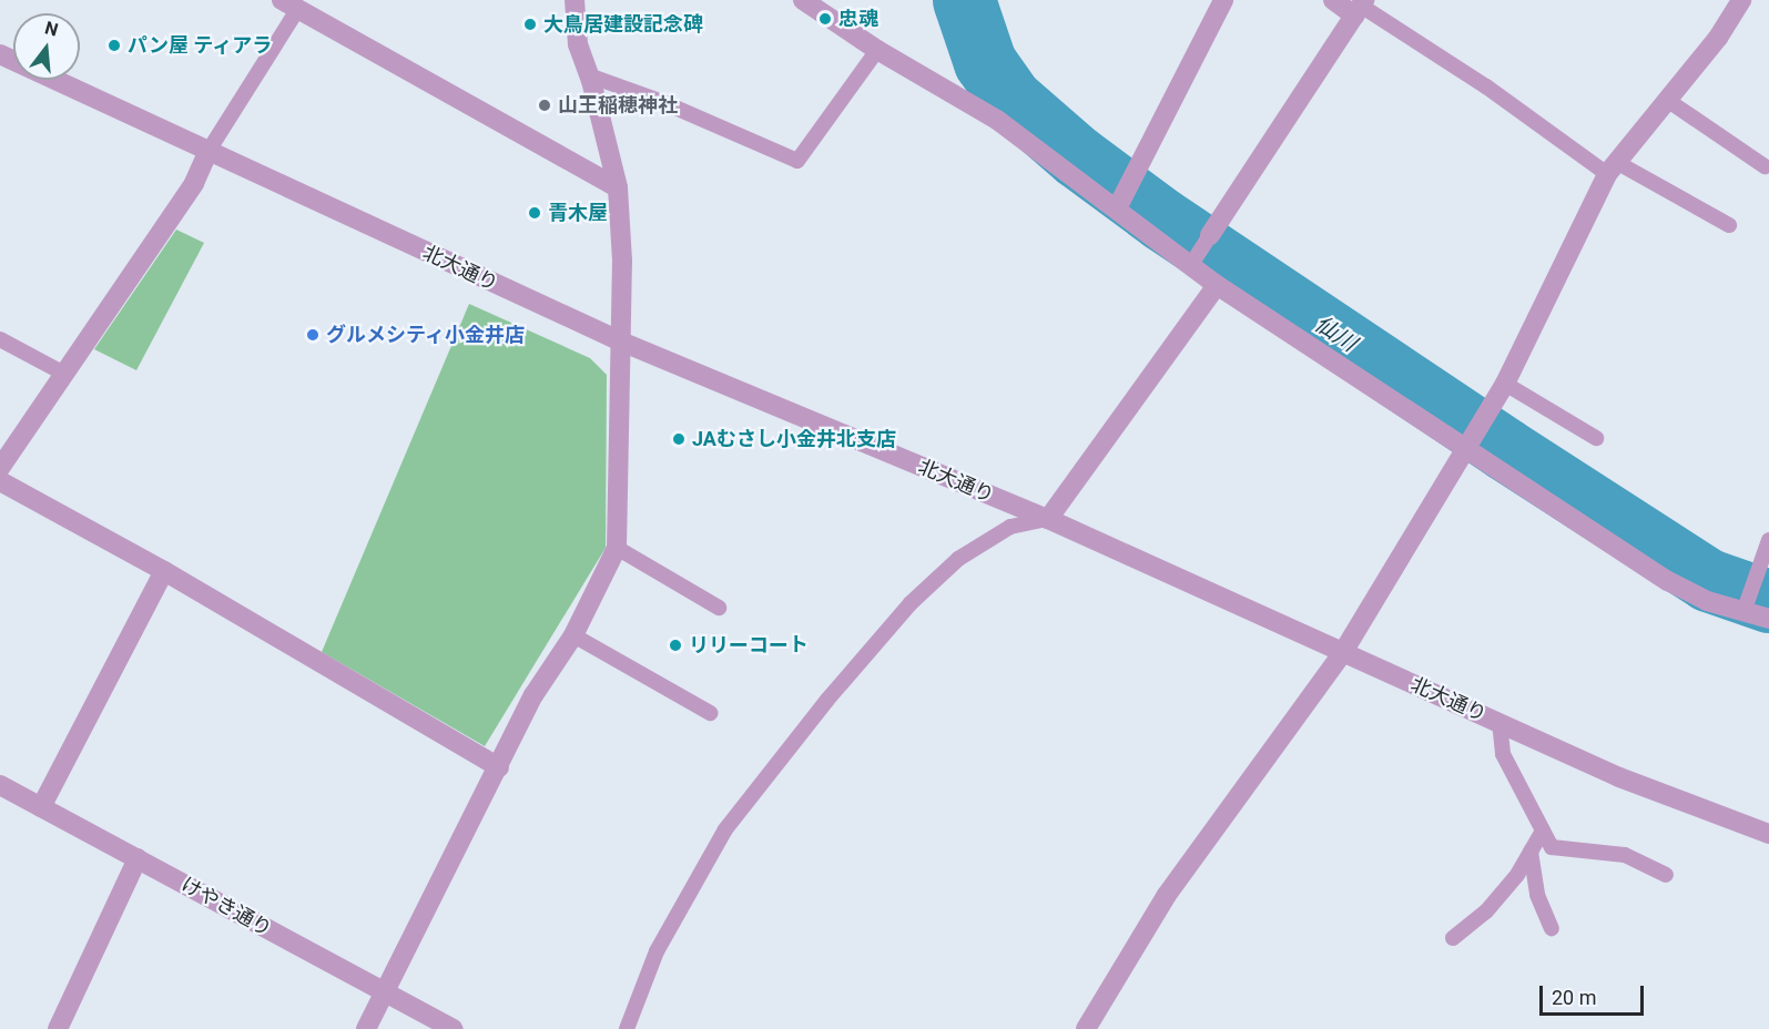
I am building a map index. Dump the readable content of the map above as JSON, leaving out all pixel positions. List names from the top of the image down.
{
  "streets": {
    "street": ["北大通り", "けやき通り"]
  },
  "water": ["仙川"],
  "places": [
    "忠魂",
    "大鳥居建設記念碑",
    "パン屋 ティアラ",
    "山王稲穂神社",
    "青木屋",
    "グルメシティ小金井店",
    "JAむさし小金井北支店",
    "リリーコート"
  ],
  "scale_bar": "20 m",
  "north": "top"
}
